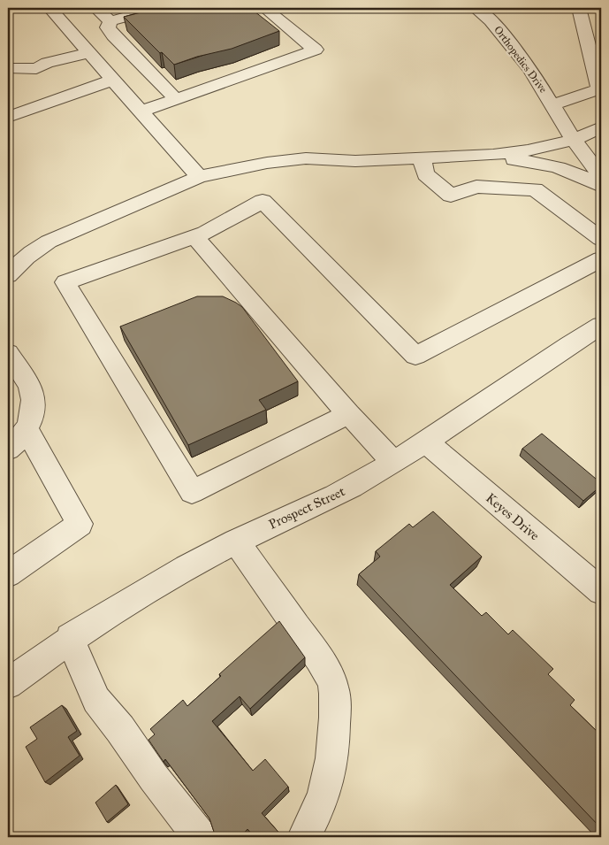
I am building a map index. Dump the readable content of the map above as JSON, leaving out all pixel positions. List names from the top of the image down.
{
  "streets": {
    "street": ["Orthopedics Drive", "Prospect Street", "Keyes Drive"]
  },
  "crossings": [
    ["Prospect Street", "Keyes Drive"]
  ]
}
